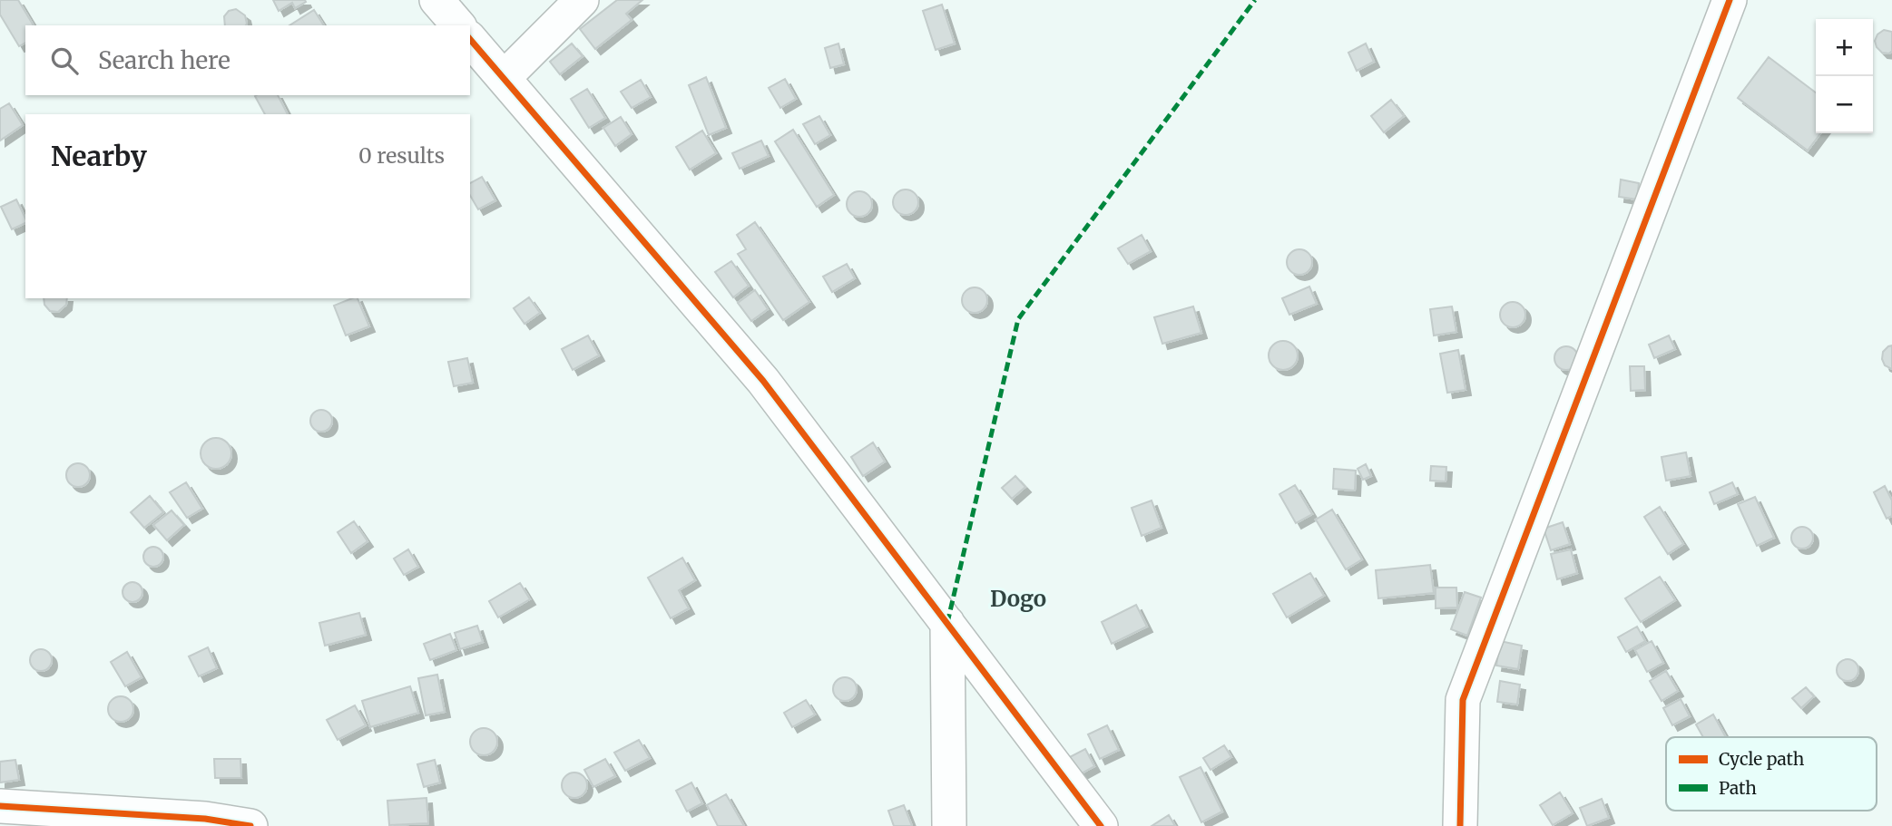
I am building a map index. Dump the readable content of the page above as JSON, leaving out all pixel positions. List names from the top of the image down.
{
  "districts": ["Dogo"],
  "legend": ["Cycle path", "Path"],
  "page": {
    "map_buttons": ["+", "−"],
    "search": "Search here",
    "heading": ["Nearby", "0 results"]
  }
}
